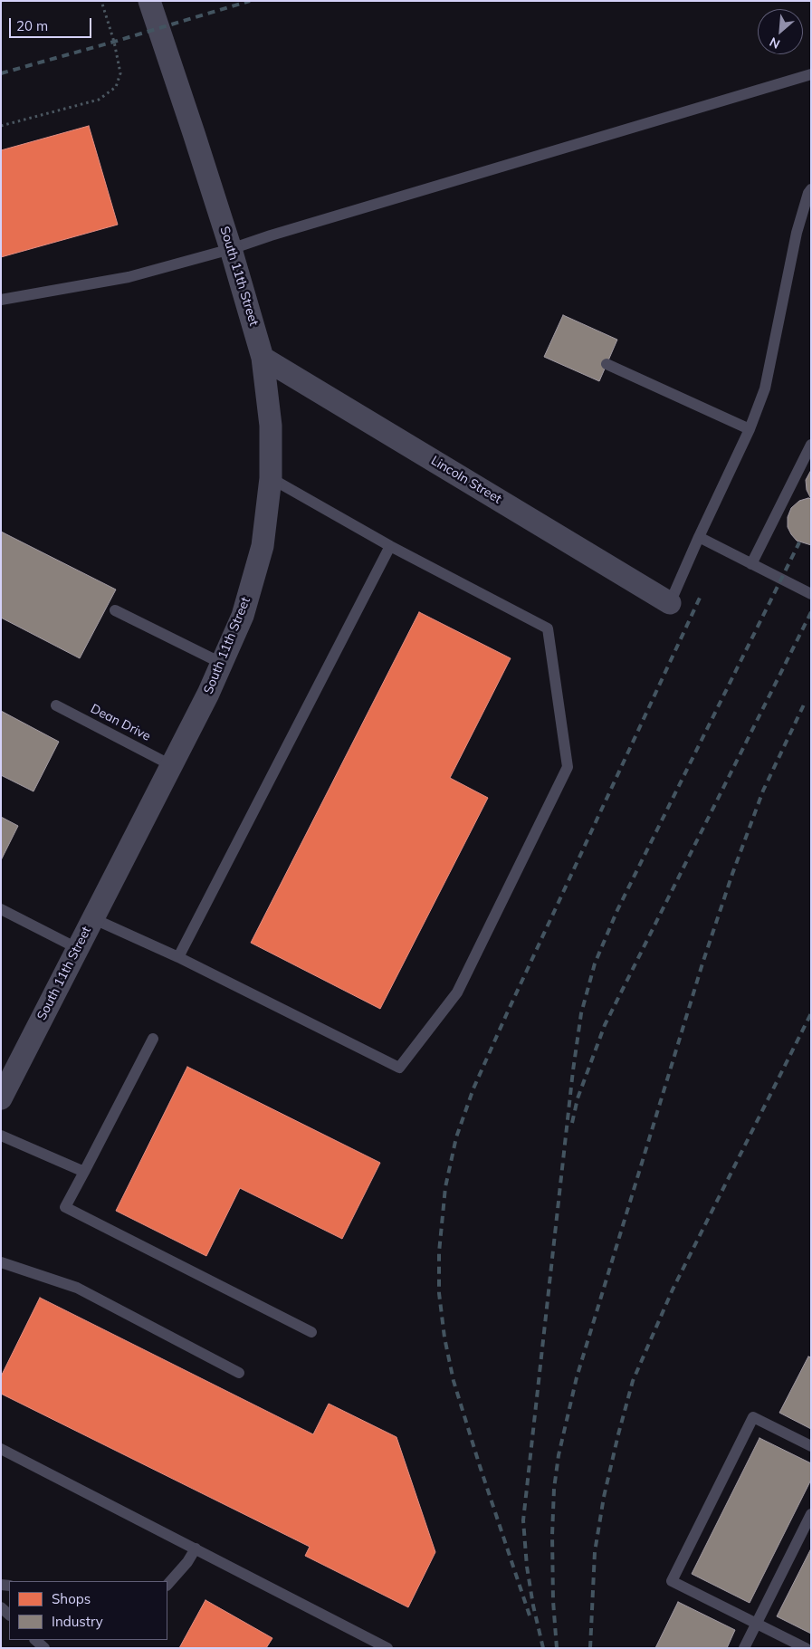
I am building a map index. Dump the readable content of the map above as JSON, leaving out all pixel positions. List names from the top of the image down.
{
  "streets": {
    "street": ["South 11th Street", "Lincoln Street"],
    "lane": ["Dean Drive"]
  },
  "crossings": [
    ["South 11th Street", "Lincoln Street"],
    ["South 11th Street", "Dean Drive"]
  ],
  "legend": ["Shops", "Industry"],
  "scale_bar": "20 m",
  "north": "bottom left"
}
